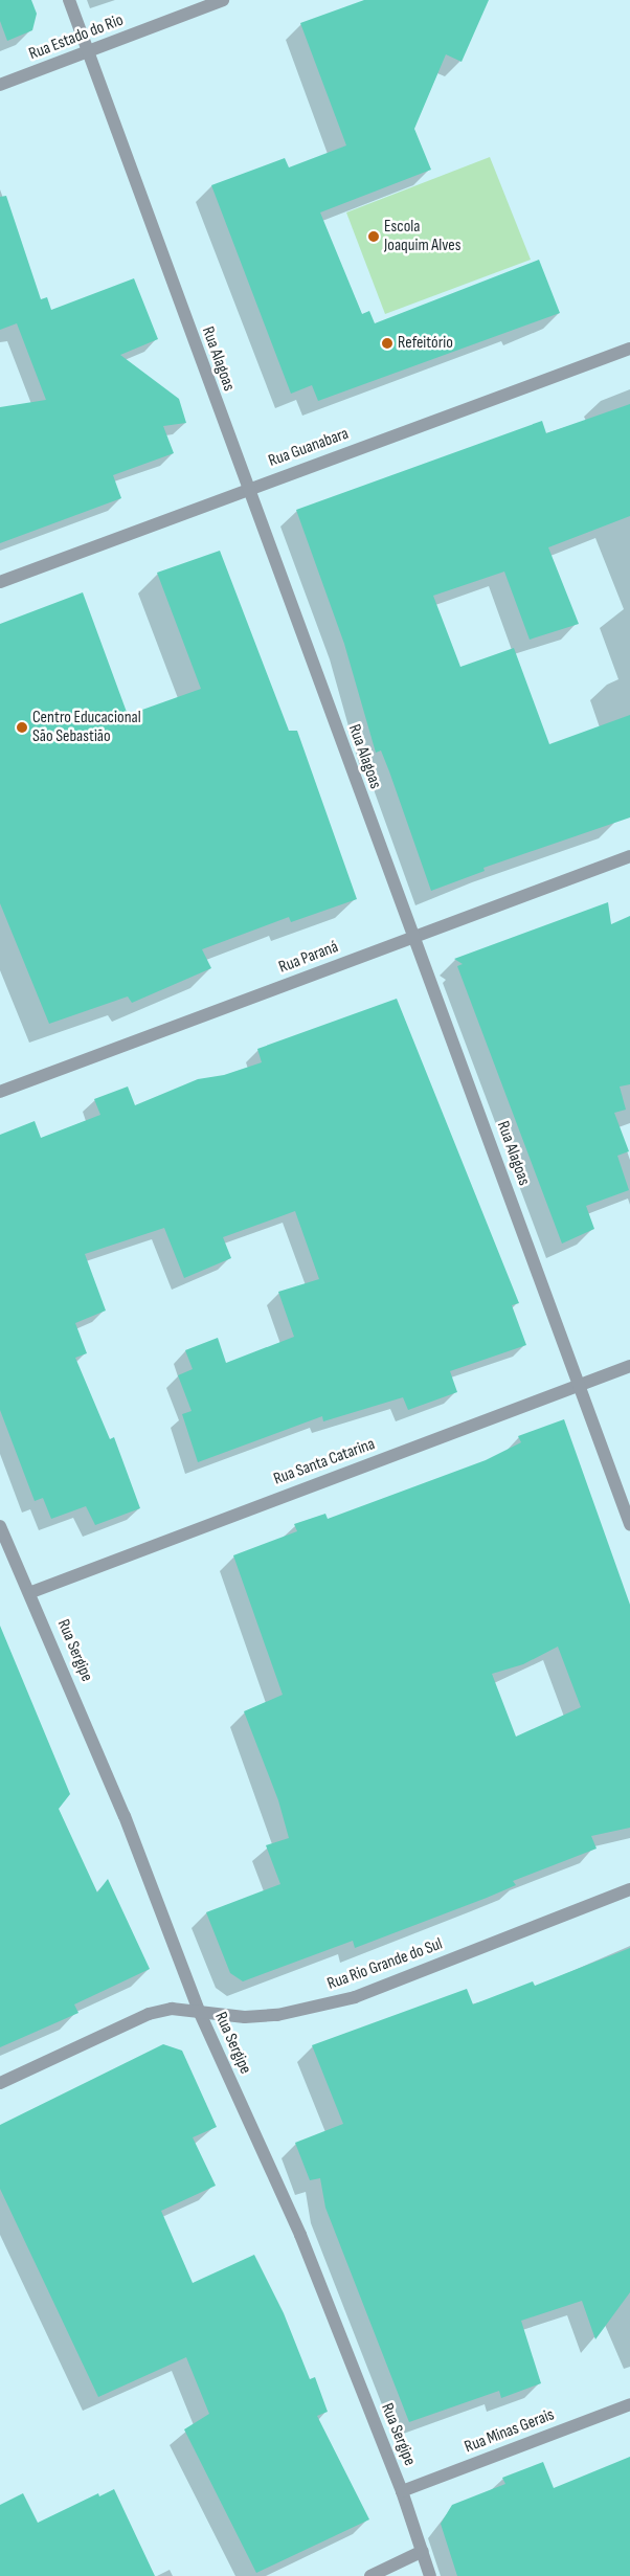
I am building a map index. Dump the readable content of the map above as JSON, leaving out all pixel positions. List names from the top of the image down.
{
  "streets": {
    "street": [
      "Rua Estado do Rio",
      "Rua Alagoas",
      "Rua Guanabara",
      "Rua Paraná",
      "Rua Santa Catarina",
      "Rua Sergipe",
      "Rua Rio Grande do Sul",
      "Rua Minas Gerais"
    ]
  },
  "crossings": [
    ["Rua Estado do Rio", "Rua Alagoas"],
    ["Rua Alagoas", "Rua Guanabara"],
    ["Rua Alagoas", "Rua Paraná"],
    ["Rua Alagoas", "Rua Santa Catarina"],
    ["Rua Santa Catarina", "Rua Sergipe"],
    ["Rua Sergipe", "Rua Rio Grande do Sul"],
    ["Rua Sergipe", "Rua Minas Gerais"]
  ],
  "places": ["Escola Joaquim Alves", "Refeitório", "Centro Educacional São Sebastião"]
}
